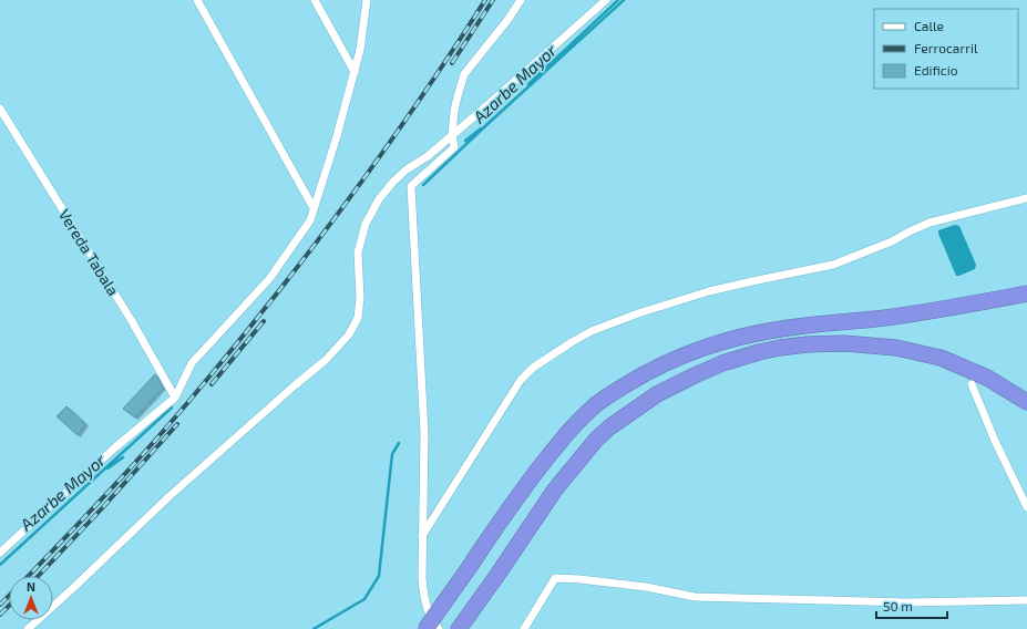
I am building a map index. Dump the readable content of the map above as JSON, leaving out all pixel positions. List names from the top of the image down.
{
  "streets": {
    "street": ["Vereda Tabala"]
  },
  "water": ["Azarbe Mayor"],
  "legend": ["Calle", "Ferrocarril", "Edificio"],
  "scale_bar": "50 m",
  "north": "top"
}
